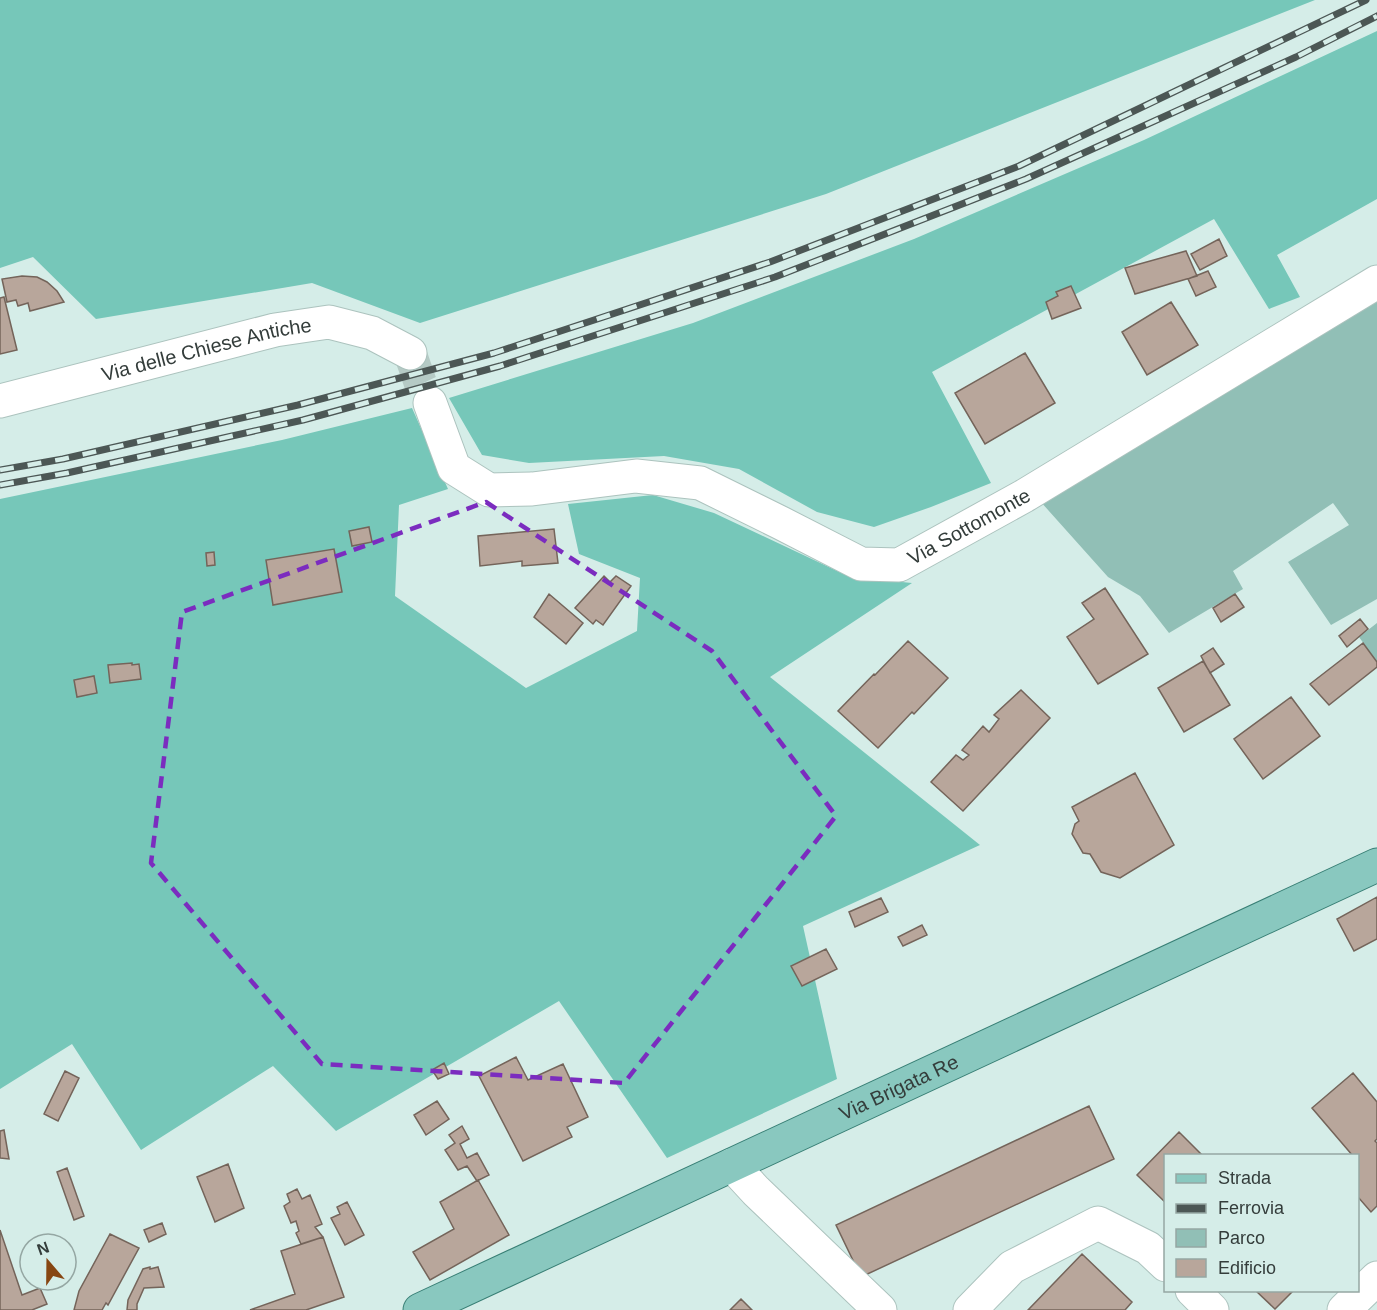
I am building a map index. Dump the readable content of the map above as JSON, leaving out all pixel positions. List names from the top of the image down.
{
  "streets": {
    "main road": ["Via Brigata Re"],
    "street": ["Via delle Chiese Antiche", "Via Sottomonte"]
  },
  "legend": [
    "Strada",
    "Ferrovia",
    "Parco",
    "Edificio"
  ],
  "north": "top"
}
